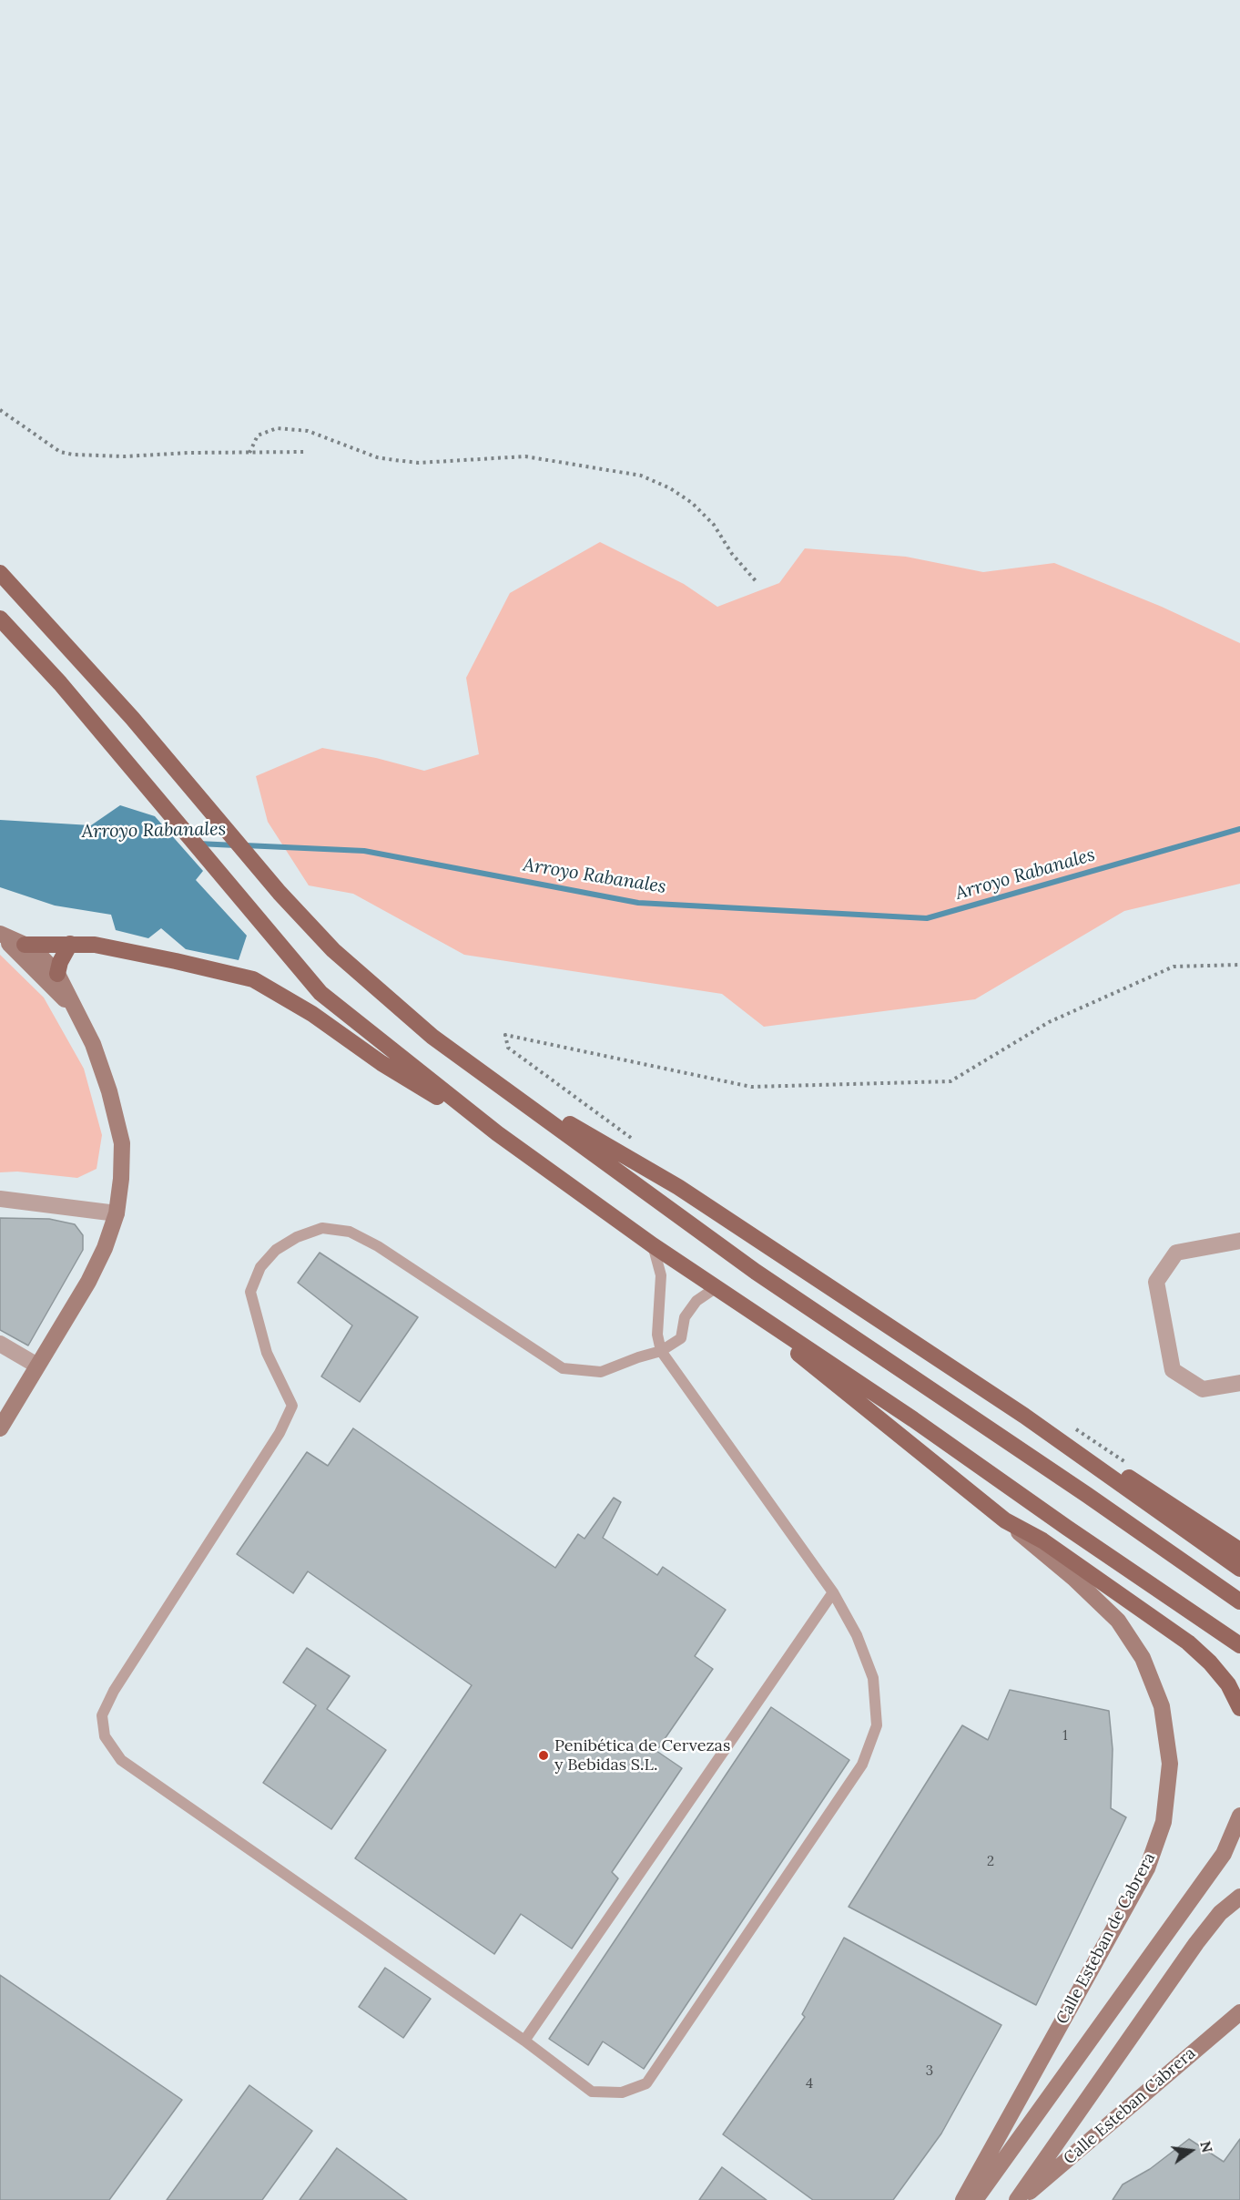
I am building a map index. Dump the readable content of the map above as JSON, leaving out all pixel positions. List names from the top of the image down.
{
  "streets": {
    "street": ["Calle Esteban de Cabrera", "Calle Esteban Cabrera"]
  },
  "water": ["Arroyo Rabanales"],
  "places": ["Penibética de Cervezas y Bebidas S.L."],
  "house_numbers": [
    "1",
    "2",
    "3",
    "4"
  ],
  "north": "right"
}
